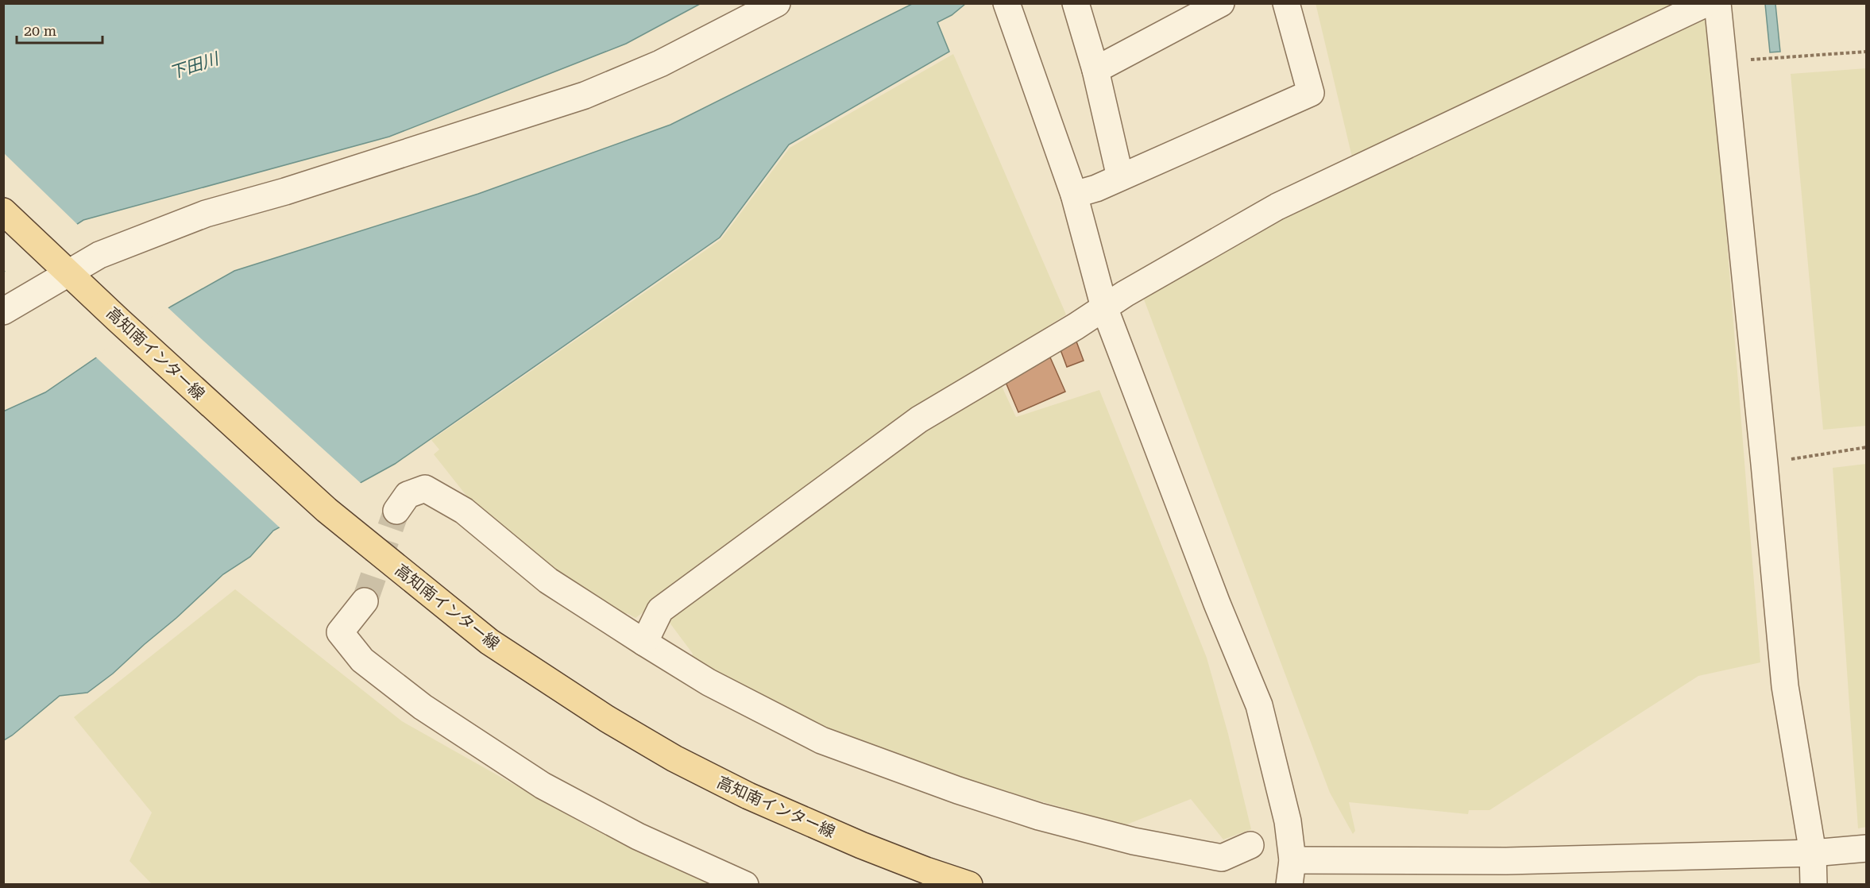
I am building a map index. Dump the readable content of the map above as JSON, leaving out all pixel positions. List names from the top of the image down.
{
  "streets": {
    "main road": ["高知南インター線"]
  },
  "water": ["下田川"],
  "scale_bar": "20 m"
}
